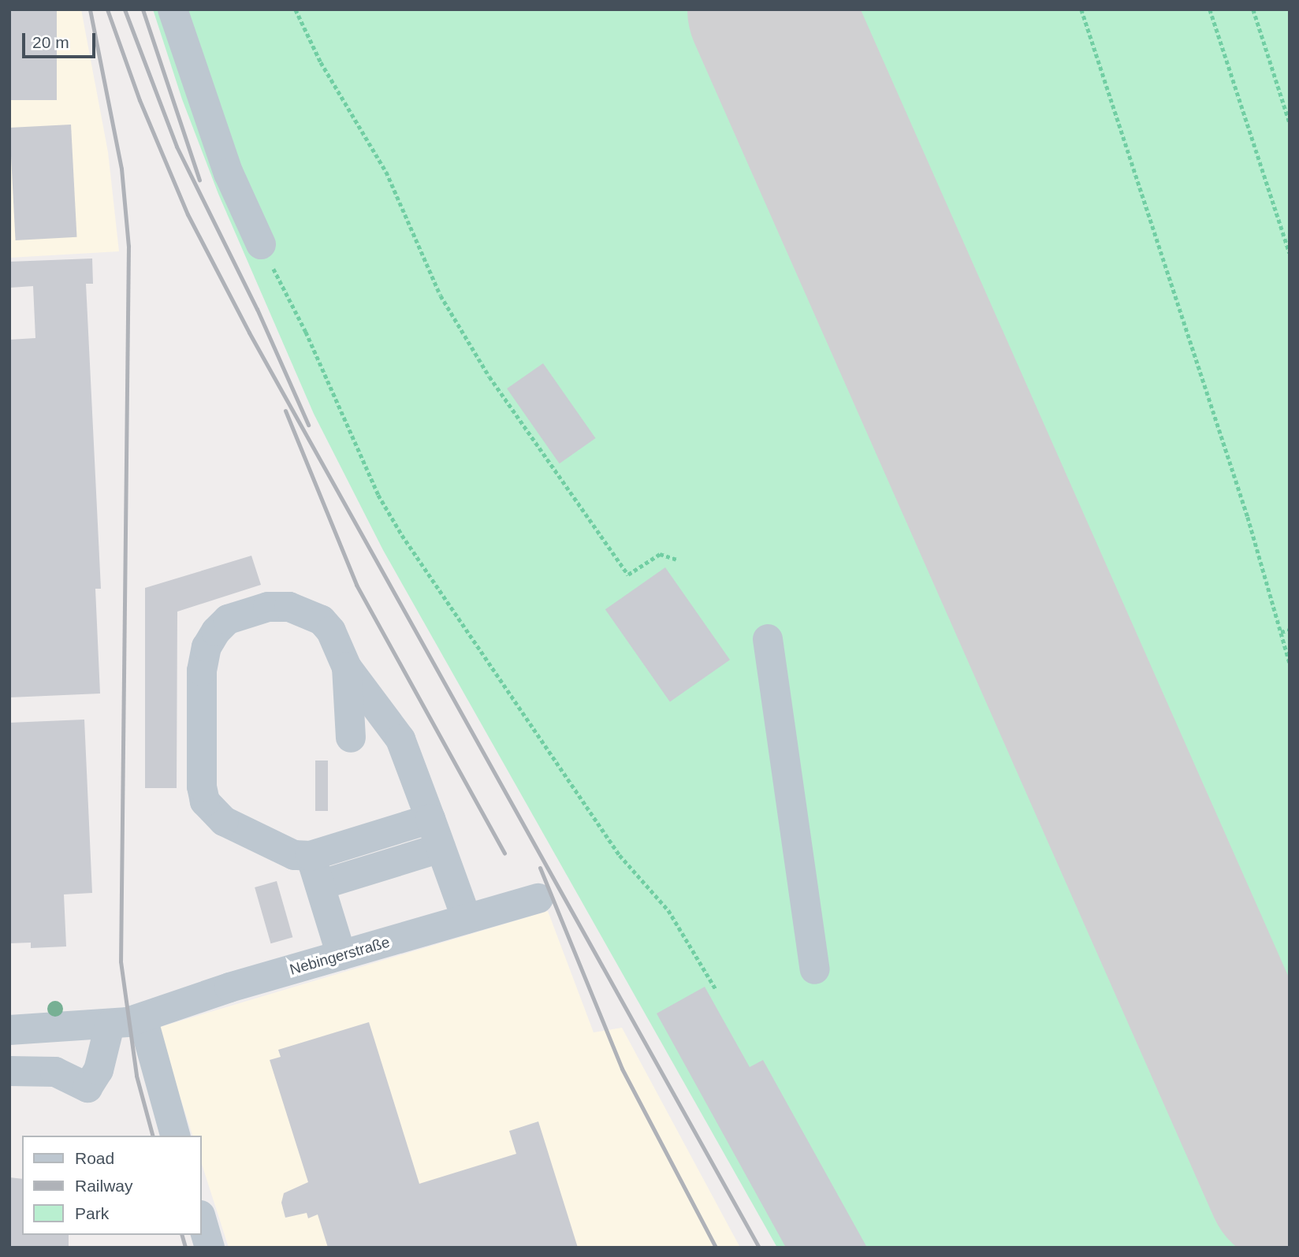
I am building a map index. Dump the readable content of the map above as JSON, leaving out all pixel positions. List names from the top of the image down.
{
  "streets": {
    "street": ["Nebingerstraße"]
  },
  "legend": ["Road", "Railway", "Park"],
  "scale_bar": "20 m"
}
